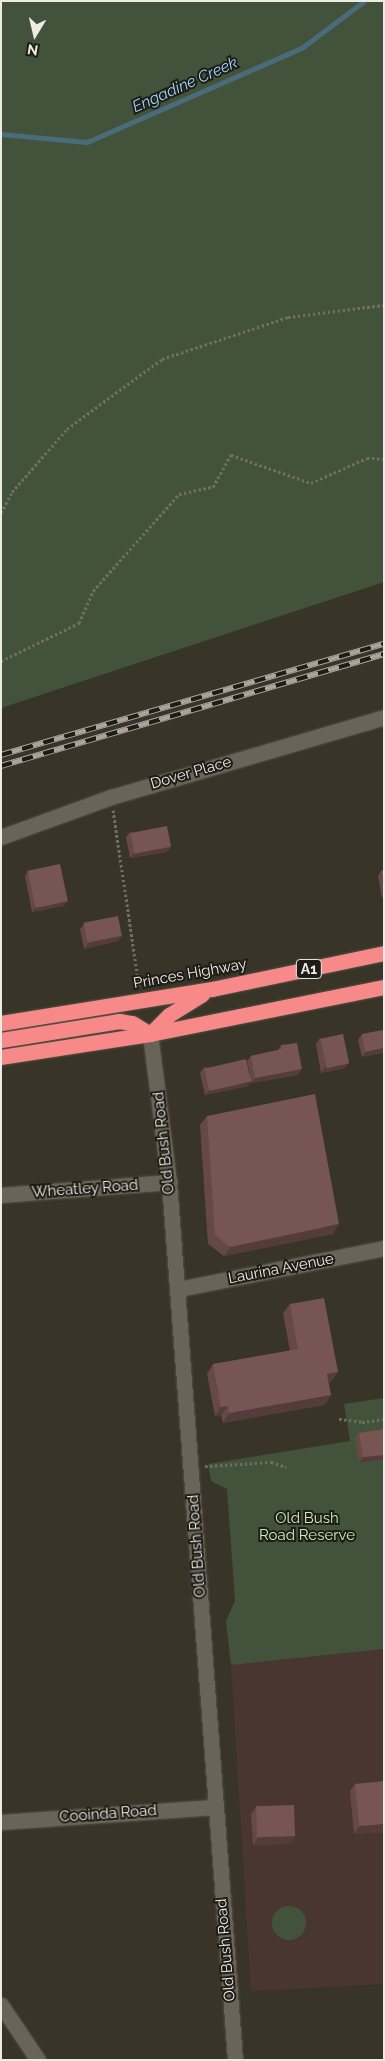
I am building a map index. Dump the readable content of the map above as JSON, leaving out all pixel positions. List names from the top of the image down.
{
  "streets": {
    "highway": ["A1", "Princes Highway"],
    "street": [
      "Dover Place",
      "Old Bush Road",
      "Wheatley Road",
      "Laurina Avenue",
      "Cooinda Road"
    ]
  },
  "crossings": [
    ["A1", "Old Bush Road"],
    ["Old Bush Road", "Wheatley Road"],
    ["Old Bush Road", "Laurina Avenue"],
    ["Old Bush Road", "Cooinda Road"]
  ],
  "water": ["Engadine Creek"],
  "parks": ["Old Bush Road Reserve"],
  "north": "bottom"
}
